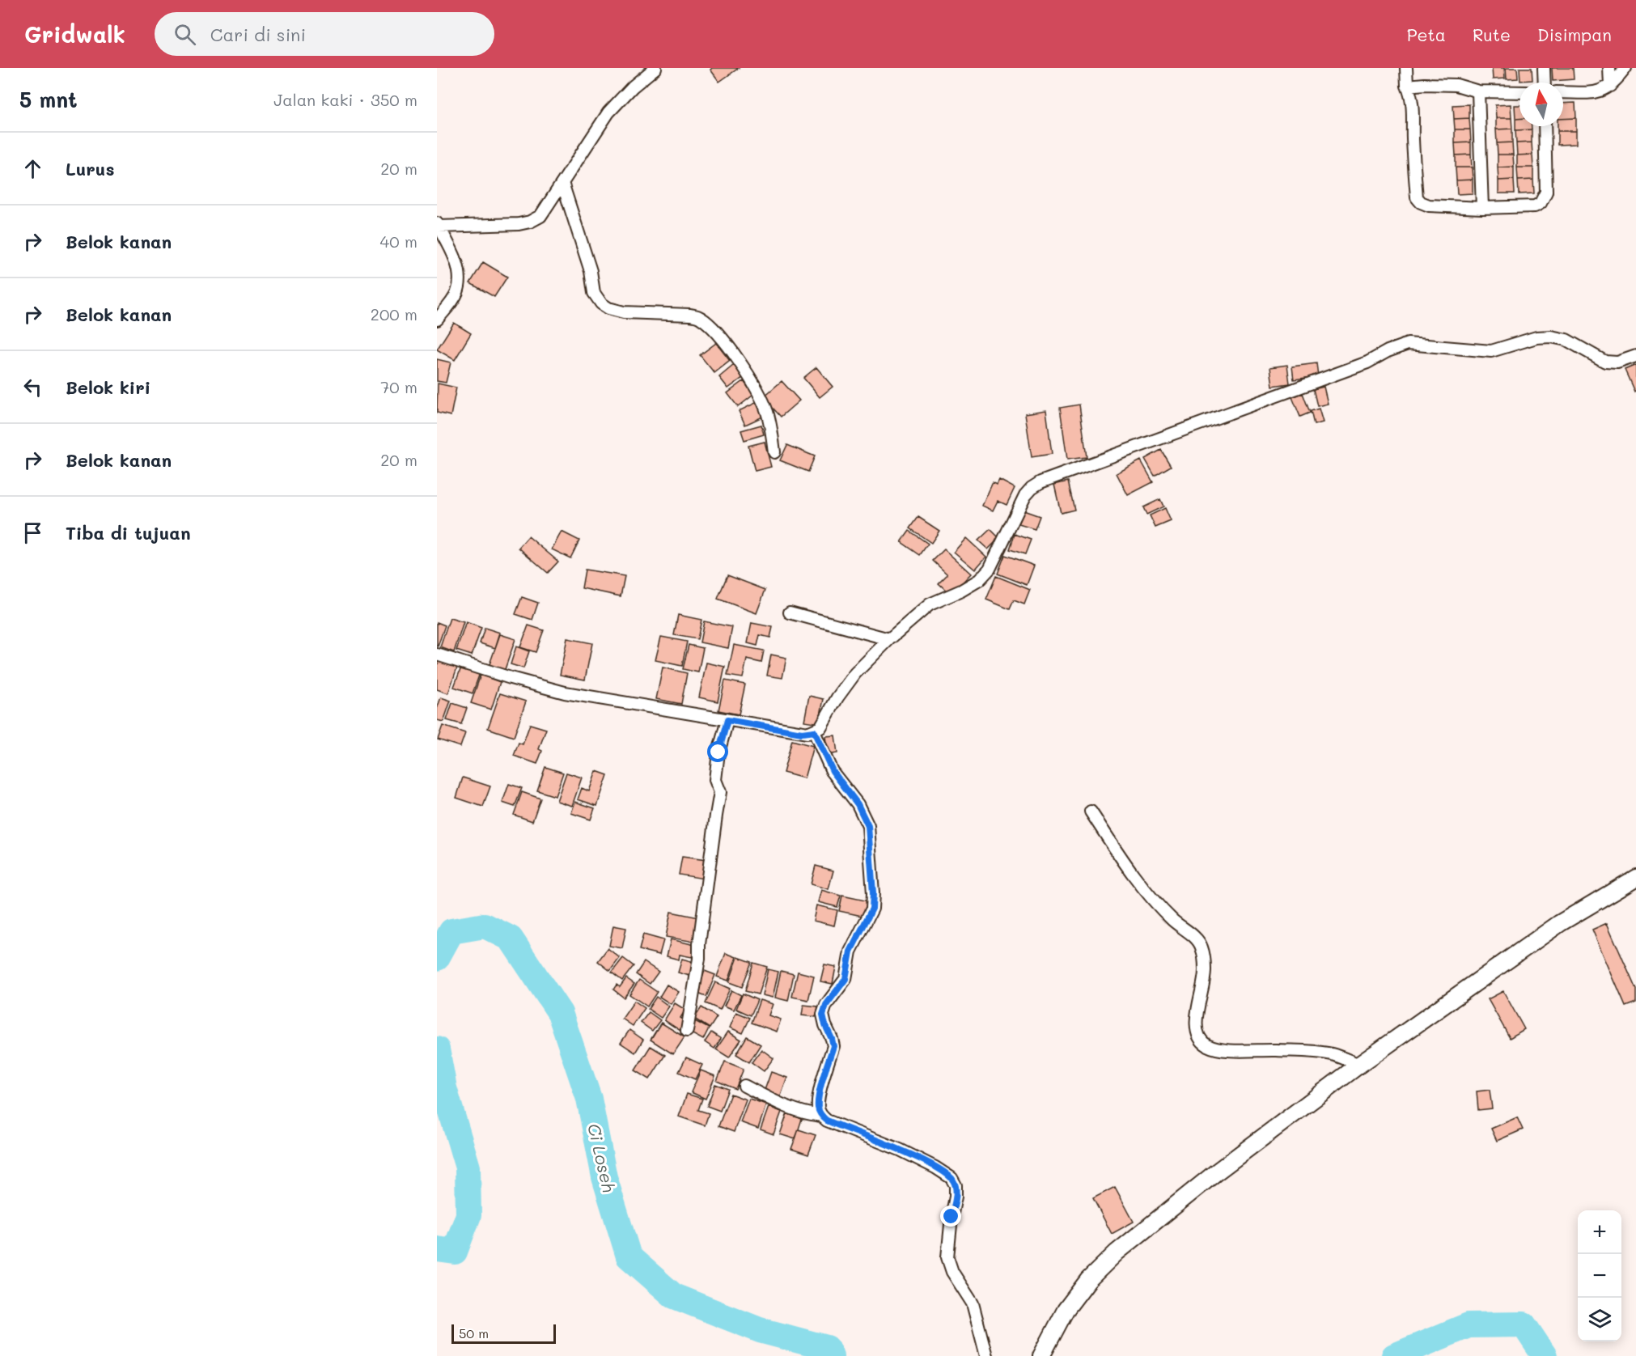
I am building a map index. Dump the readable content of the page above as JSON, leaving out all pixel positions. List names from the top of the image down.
{
  "water": ["Ci Loseh"],
  "scale_bar": "50 m",
  "north": "top",
  "page": {
    "header": "Gridwalk",
    "search": "Cari di sini",
    "nav": ["Peta", "Rute", "Disimpan"],
    "heading": ["5 mnt", "Jalan kaki · 350 m"],
    "list": [
      ["Lurus", "20 m"],
      ["Belok kanan", "40 m"],
      ["Belok kanan", "200 m"],
      ["Belok kiri", "70 m"],
      ["Belok kanan", "20 m"],
      "Tiba di tujuan"
    ],
    "map_buttons": ["+", "−"],
    "scale": "50 m"
  }
}
